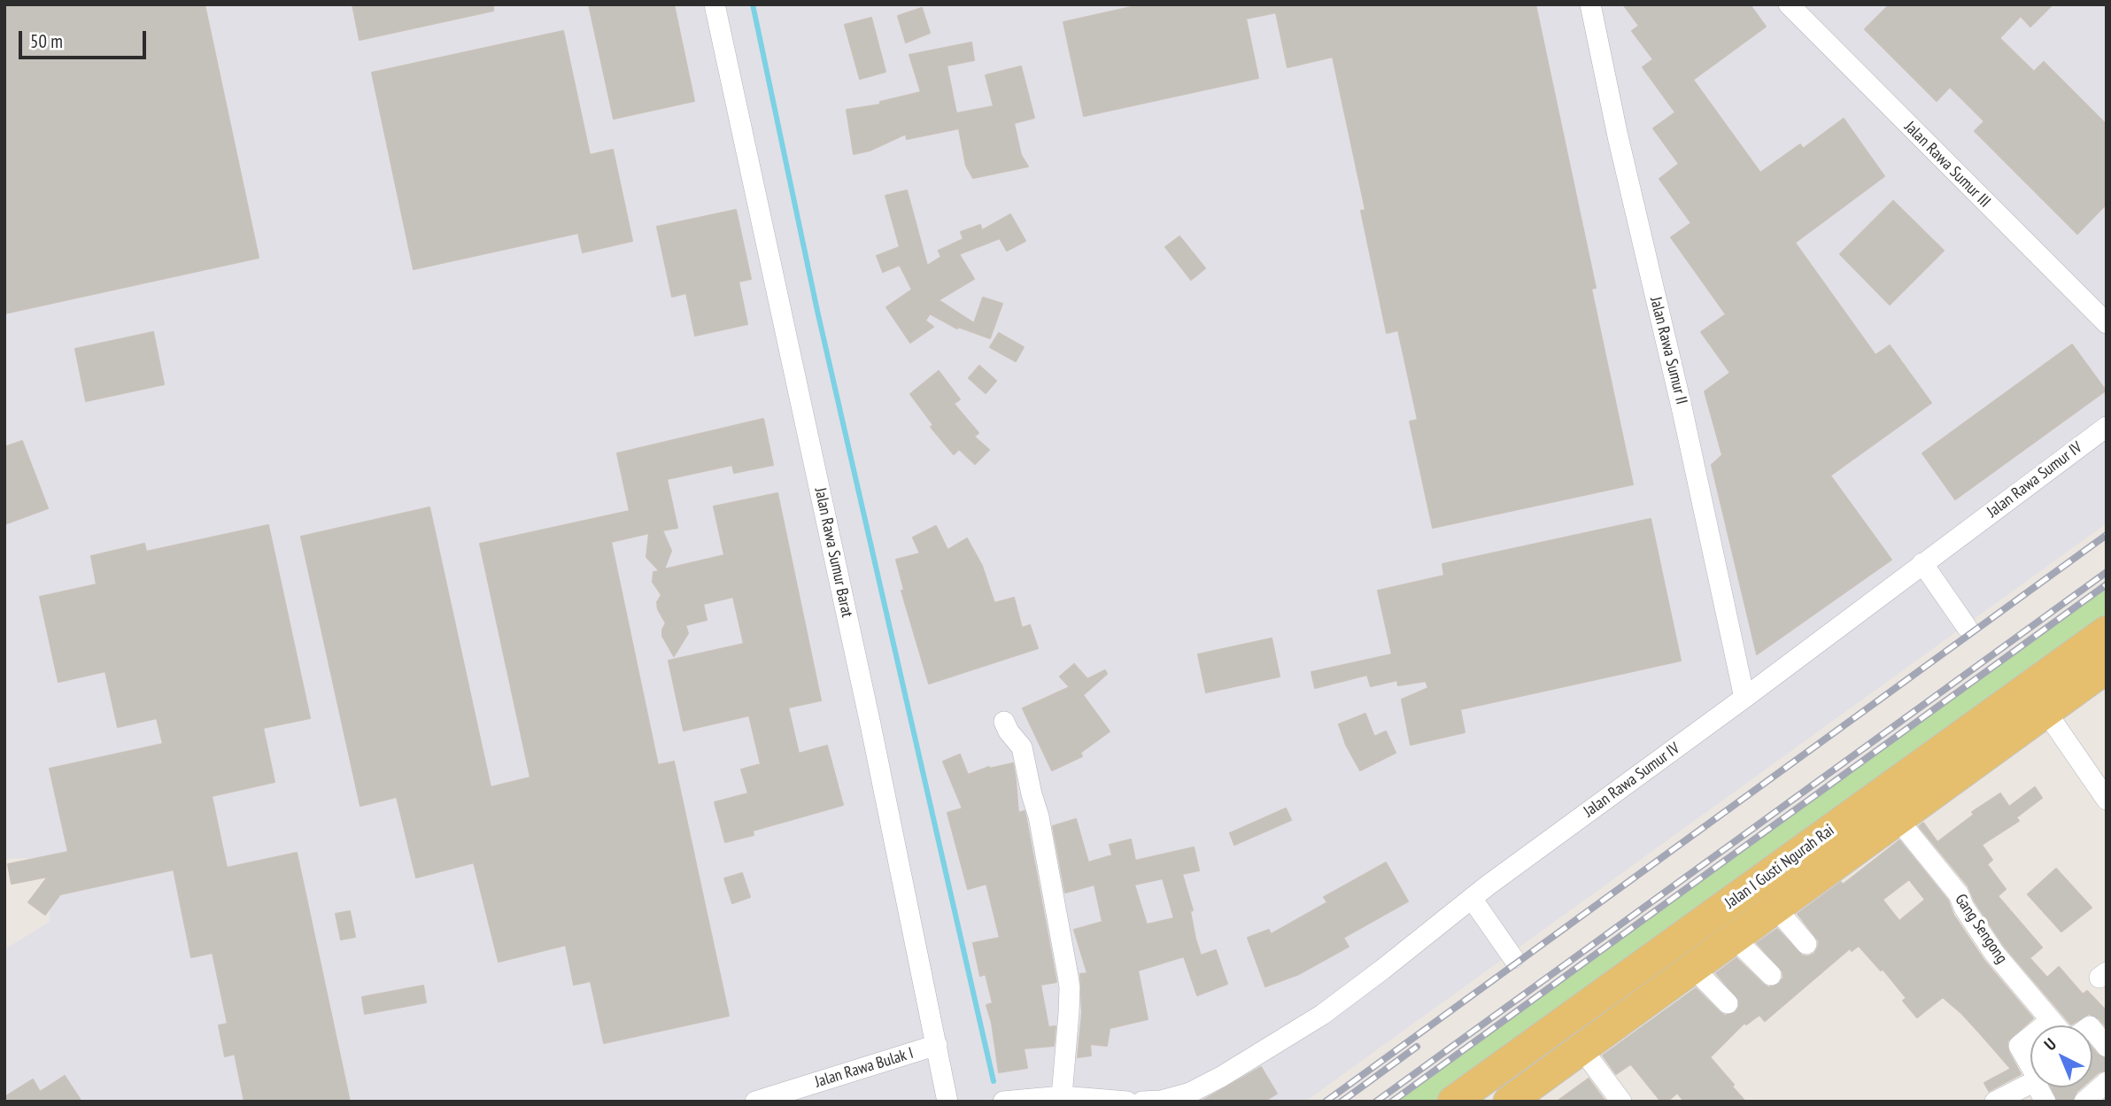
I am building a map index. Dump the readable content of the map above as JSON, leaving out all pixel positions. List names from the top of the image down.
{
  "streets": {
    "main road": ["Jalan I Gusti Ngurah Rai"],
    "street": [
      "Jalan Rawa Sumur III",
      "Jalan Rawa Sumur II",
      "Jalan Rawa Sumur IV",
      "Jalan Rawa Sumur Barat",
      "Gang Sengong",
      "Jalan Rawa Bulak I"
    ]
  },
  "crossings": [
    ["Jalan Rawa Sumur II", "Jalan Rawa Sumur IV"],
    ["Jalan Rawa Sumur Barat", "Jalan Rawa Bulak I"],
    ["Jalan I Gusti Ngurah Rai", "Gang Sengong"]
  ],
  "scale_bar": "50 m",
  "north": "top left"
}
